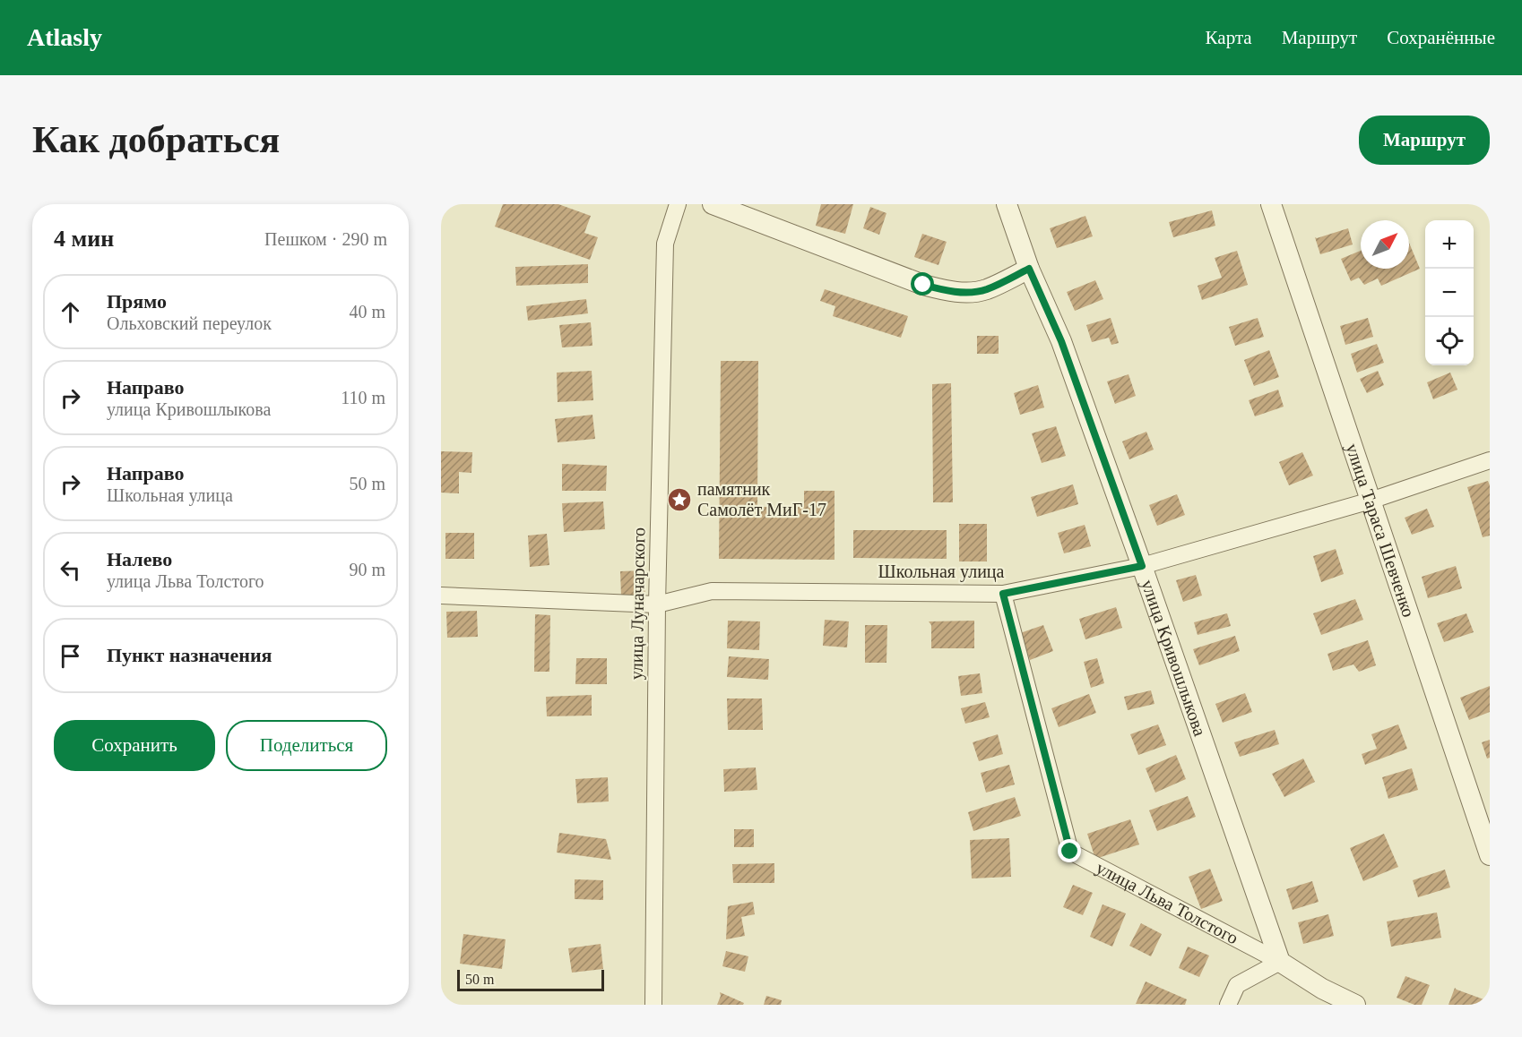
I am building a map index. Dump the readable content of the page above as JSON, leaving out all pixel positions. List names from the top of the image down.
{
  "streets": {
    "street": [
      "улица Тараса Шевченко",
      "Школьная улица",
      "улица Луначарского",
      "улица Кривошлыкова",
      "улица Льва Толстого"
    ]
  },
  "crossings": [
    ["улица Тараса Шевченко", "Школьная улица"],
    ["Школьная улица", "улица Луначарского"],
    ["Школьная улица", "улица Кривошлыкова"],
    ["Школьная улица", "улица Льва Толстого"],
    ["улица Кривошлыкова", "улица Льва Толстого"]
  ],
  "places": {
    "place": ["памятник Самолёт МиГ-17"]
  },
  "scale_bar": "50 m",
  "north": "top right",
  "page": {
    "header": "Atlasly",
    "nav": ["Карта", "Маршрут", "Сохранённые"],
    "buttons": [
      "Маршрут",
      ["Сохранить", "Поделиться"]
    ],
    "title": "Как добраться",
    "heading": ["4 мин", "Пешком · 290 m"],
    "map_buttons": ["+", "−"],
    "list": [
      ["Прямо", "Ольховский переулок", "40 m"],
      ["Направо", "улица Кривошлыкова", "110 m"],
      ["Направо", "Школьная улица", "50 m"],
      ["Налево", "улица Льва Толстого", "90 m"],
      "Пункт назначения"
    ],
    "scale": "50 m"
  }
}
